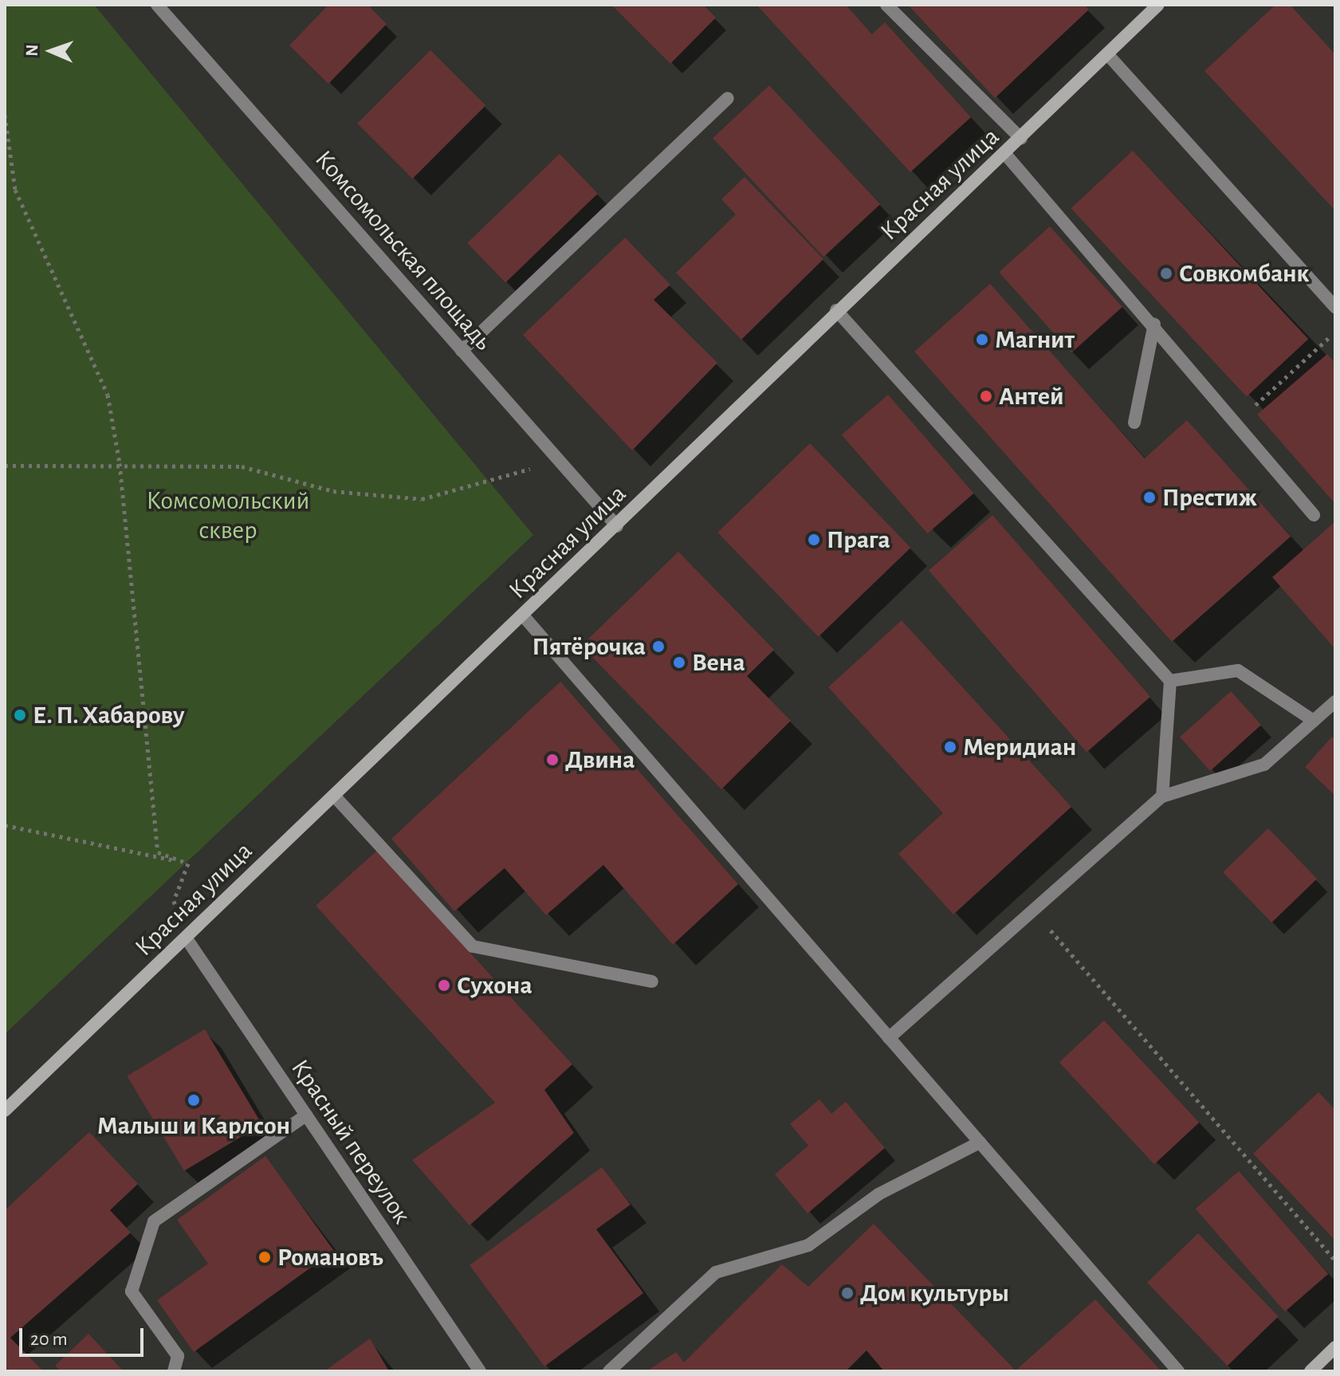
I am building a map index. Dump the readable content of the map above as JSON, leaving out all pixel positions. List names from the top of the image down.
{
  "streets": {
    "main road": ["Красная улица"],
    "street": ["Комсомольская площадь", "Красный переулок"]
  },
  "crossings": [
    ["Красная улица", "Комсомольская площадь"],
    ["Красная улица", "Красный переулок"]
  ],
  "parks": ["Комсомольский сквер"],
  "places": [
    "Совкомбанк",
    "Магнит",
    "Антей",
    "Престиж",
    "Прага",
    "Пятёрочка",
    "Вена",
    "Е. П. Хабарову",
    "Меридиан",
    "Двина",
    "Сухона",
    "Малыш и Карлсон",
    "Романовъ",
    "Дом культуры"
  ],
  "scale_bar": "20 m",
  "north": "left"
}
